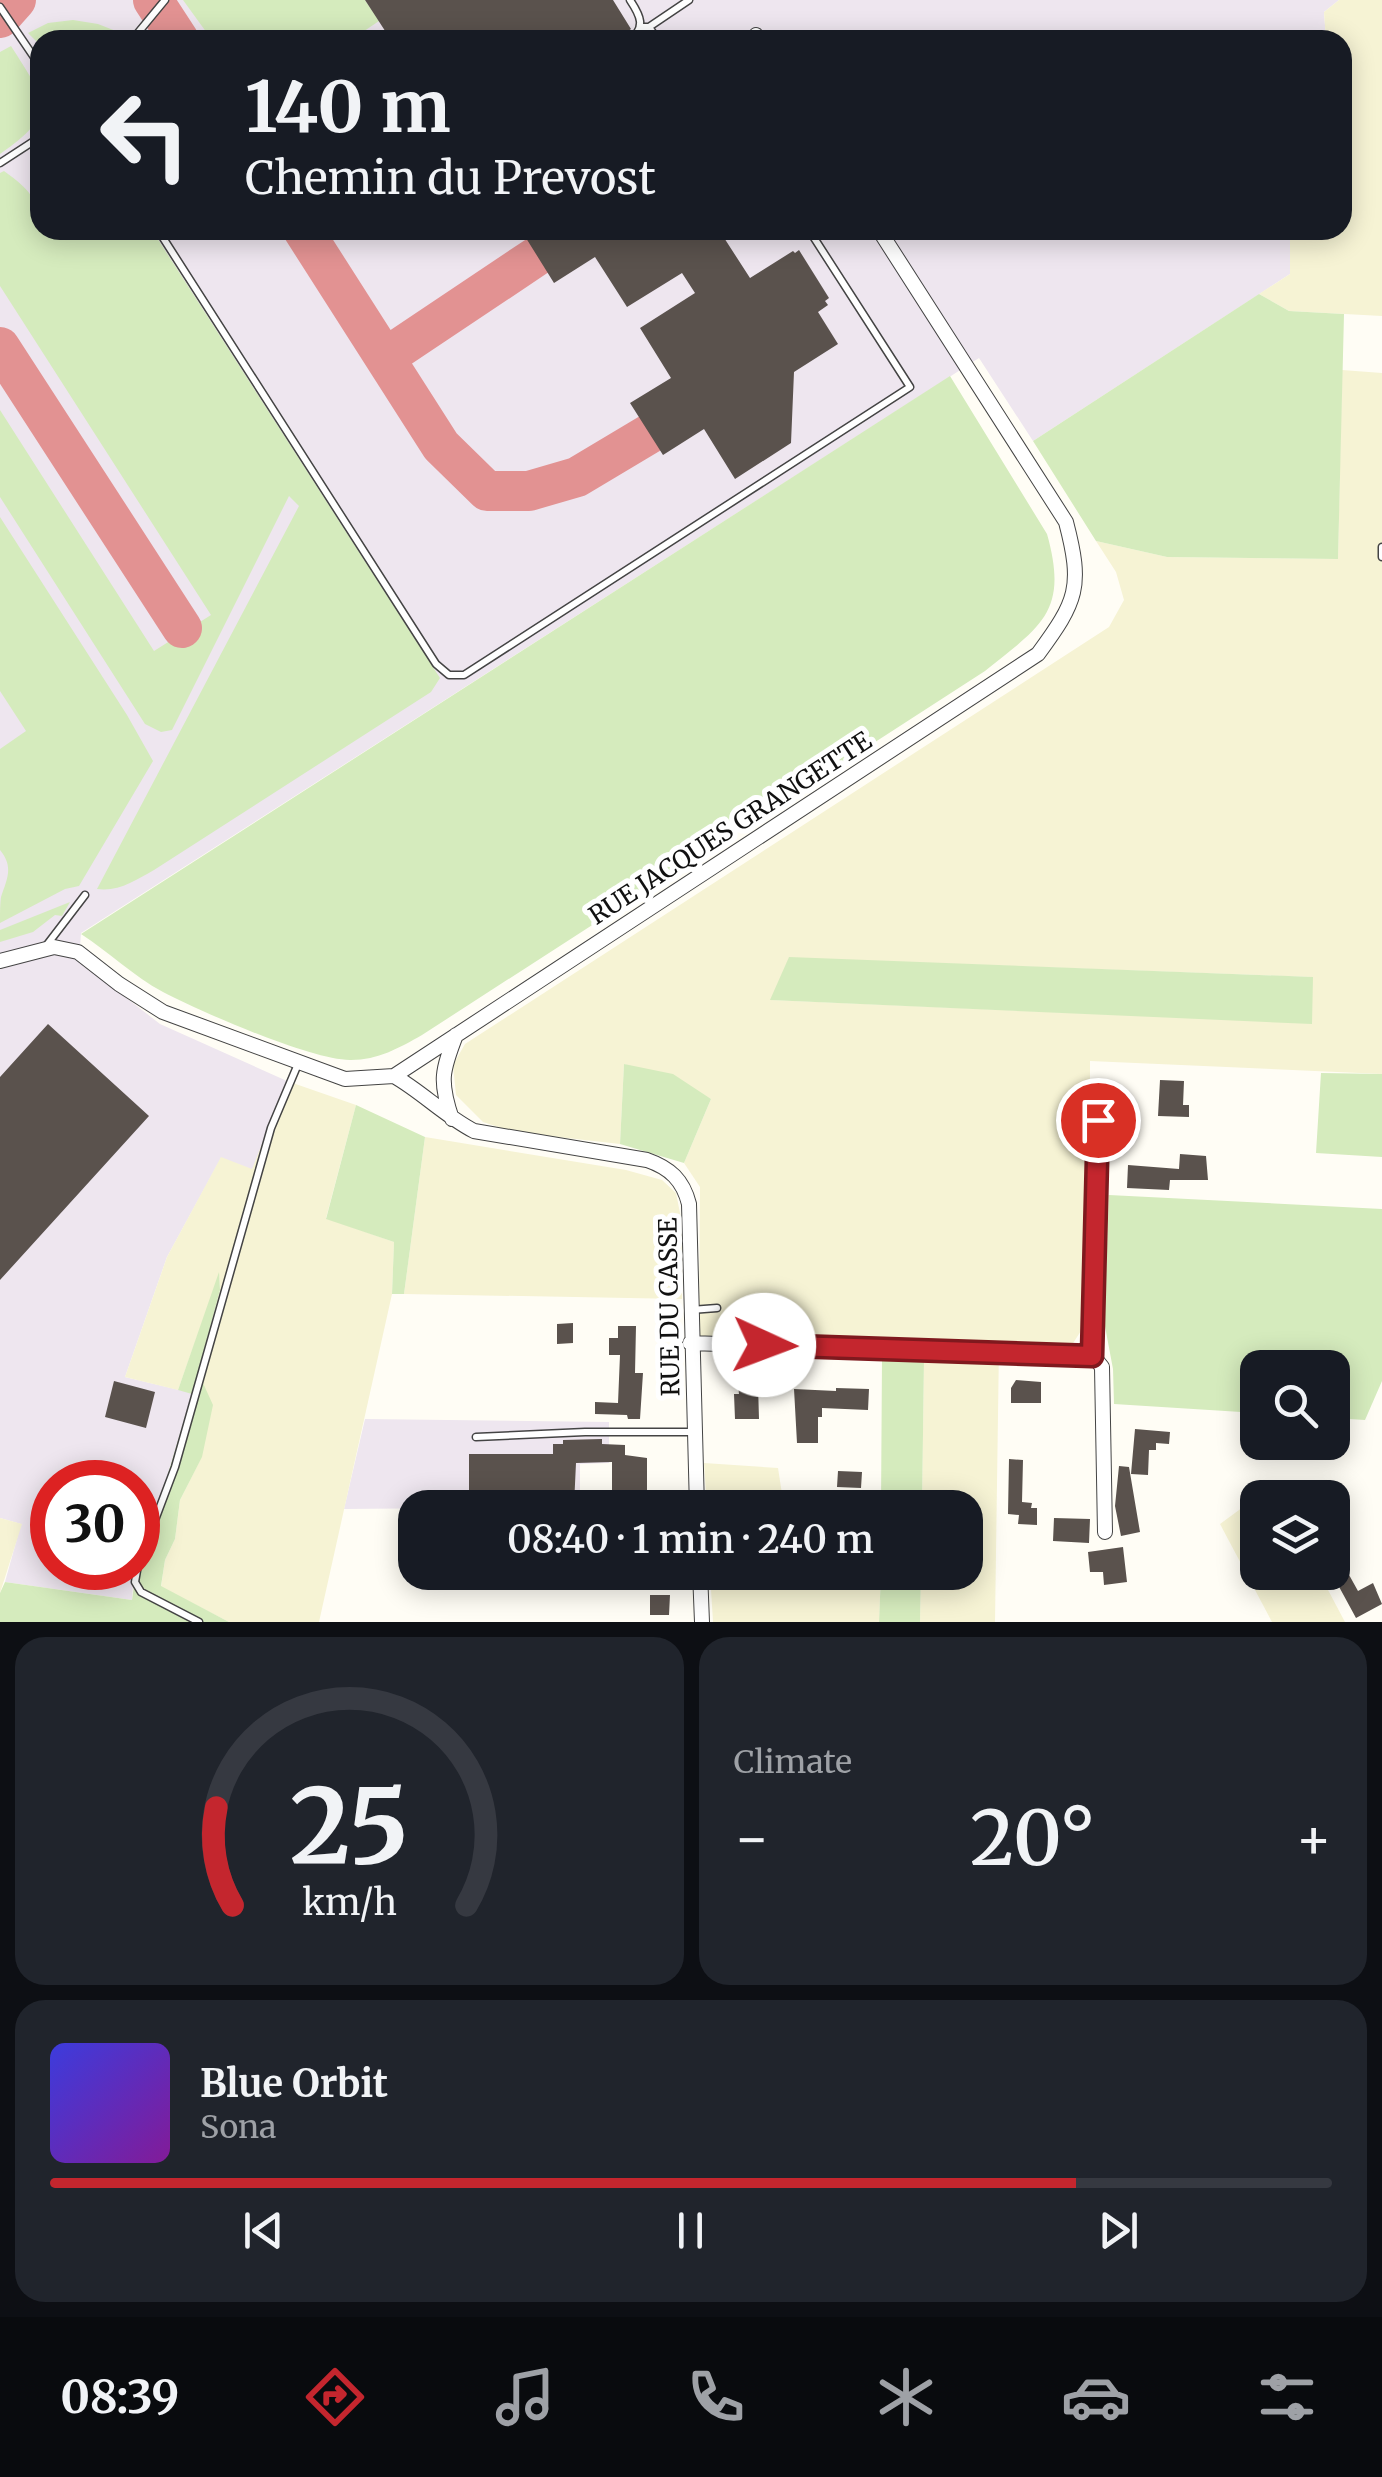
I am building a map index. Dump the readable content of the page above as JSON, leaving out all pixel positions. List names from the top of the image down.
{
  "streets": {
    "street": ["RUE JACQUES GRANGETTE", "RUE DU CASSE"]
  },
  "crossings": [
    ["RUE JACQUES GRANGETTE", "RUE DU CASSE"]
  ],
  "page": {
    "turn": ["140 m", "Chemin du Prevost"],
    "limit": "30",
    "trip": "08:40 · 1 min · 240 m",
    "tile": "Climate",
    "heat": ["−", "20°", "+"],
    "song": ["Blue Orbit", "Sona"],
    "tabs": "08:39",
    "gauge": ["25", "km/h"]
  }
}
